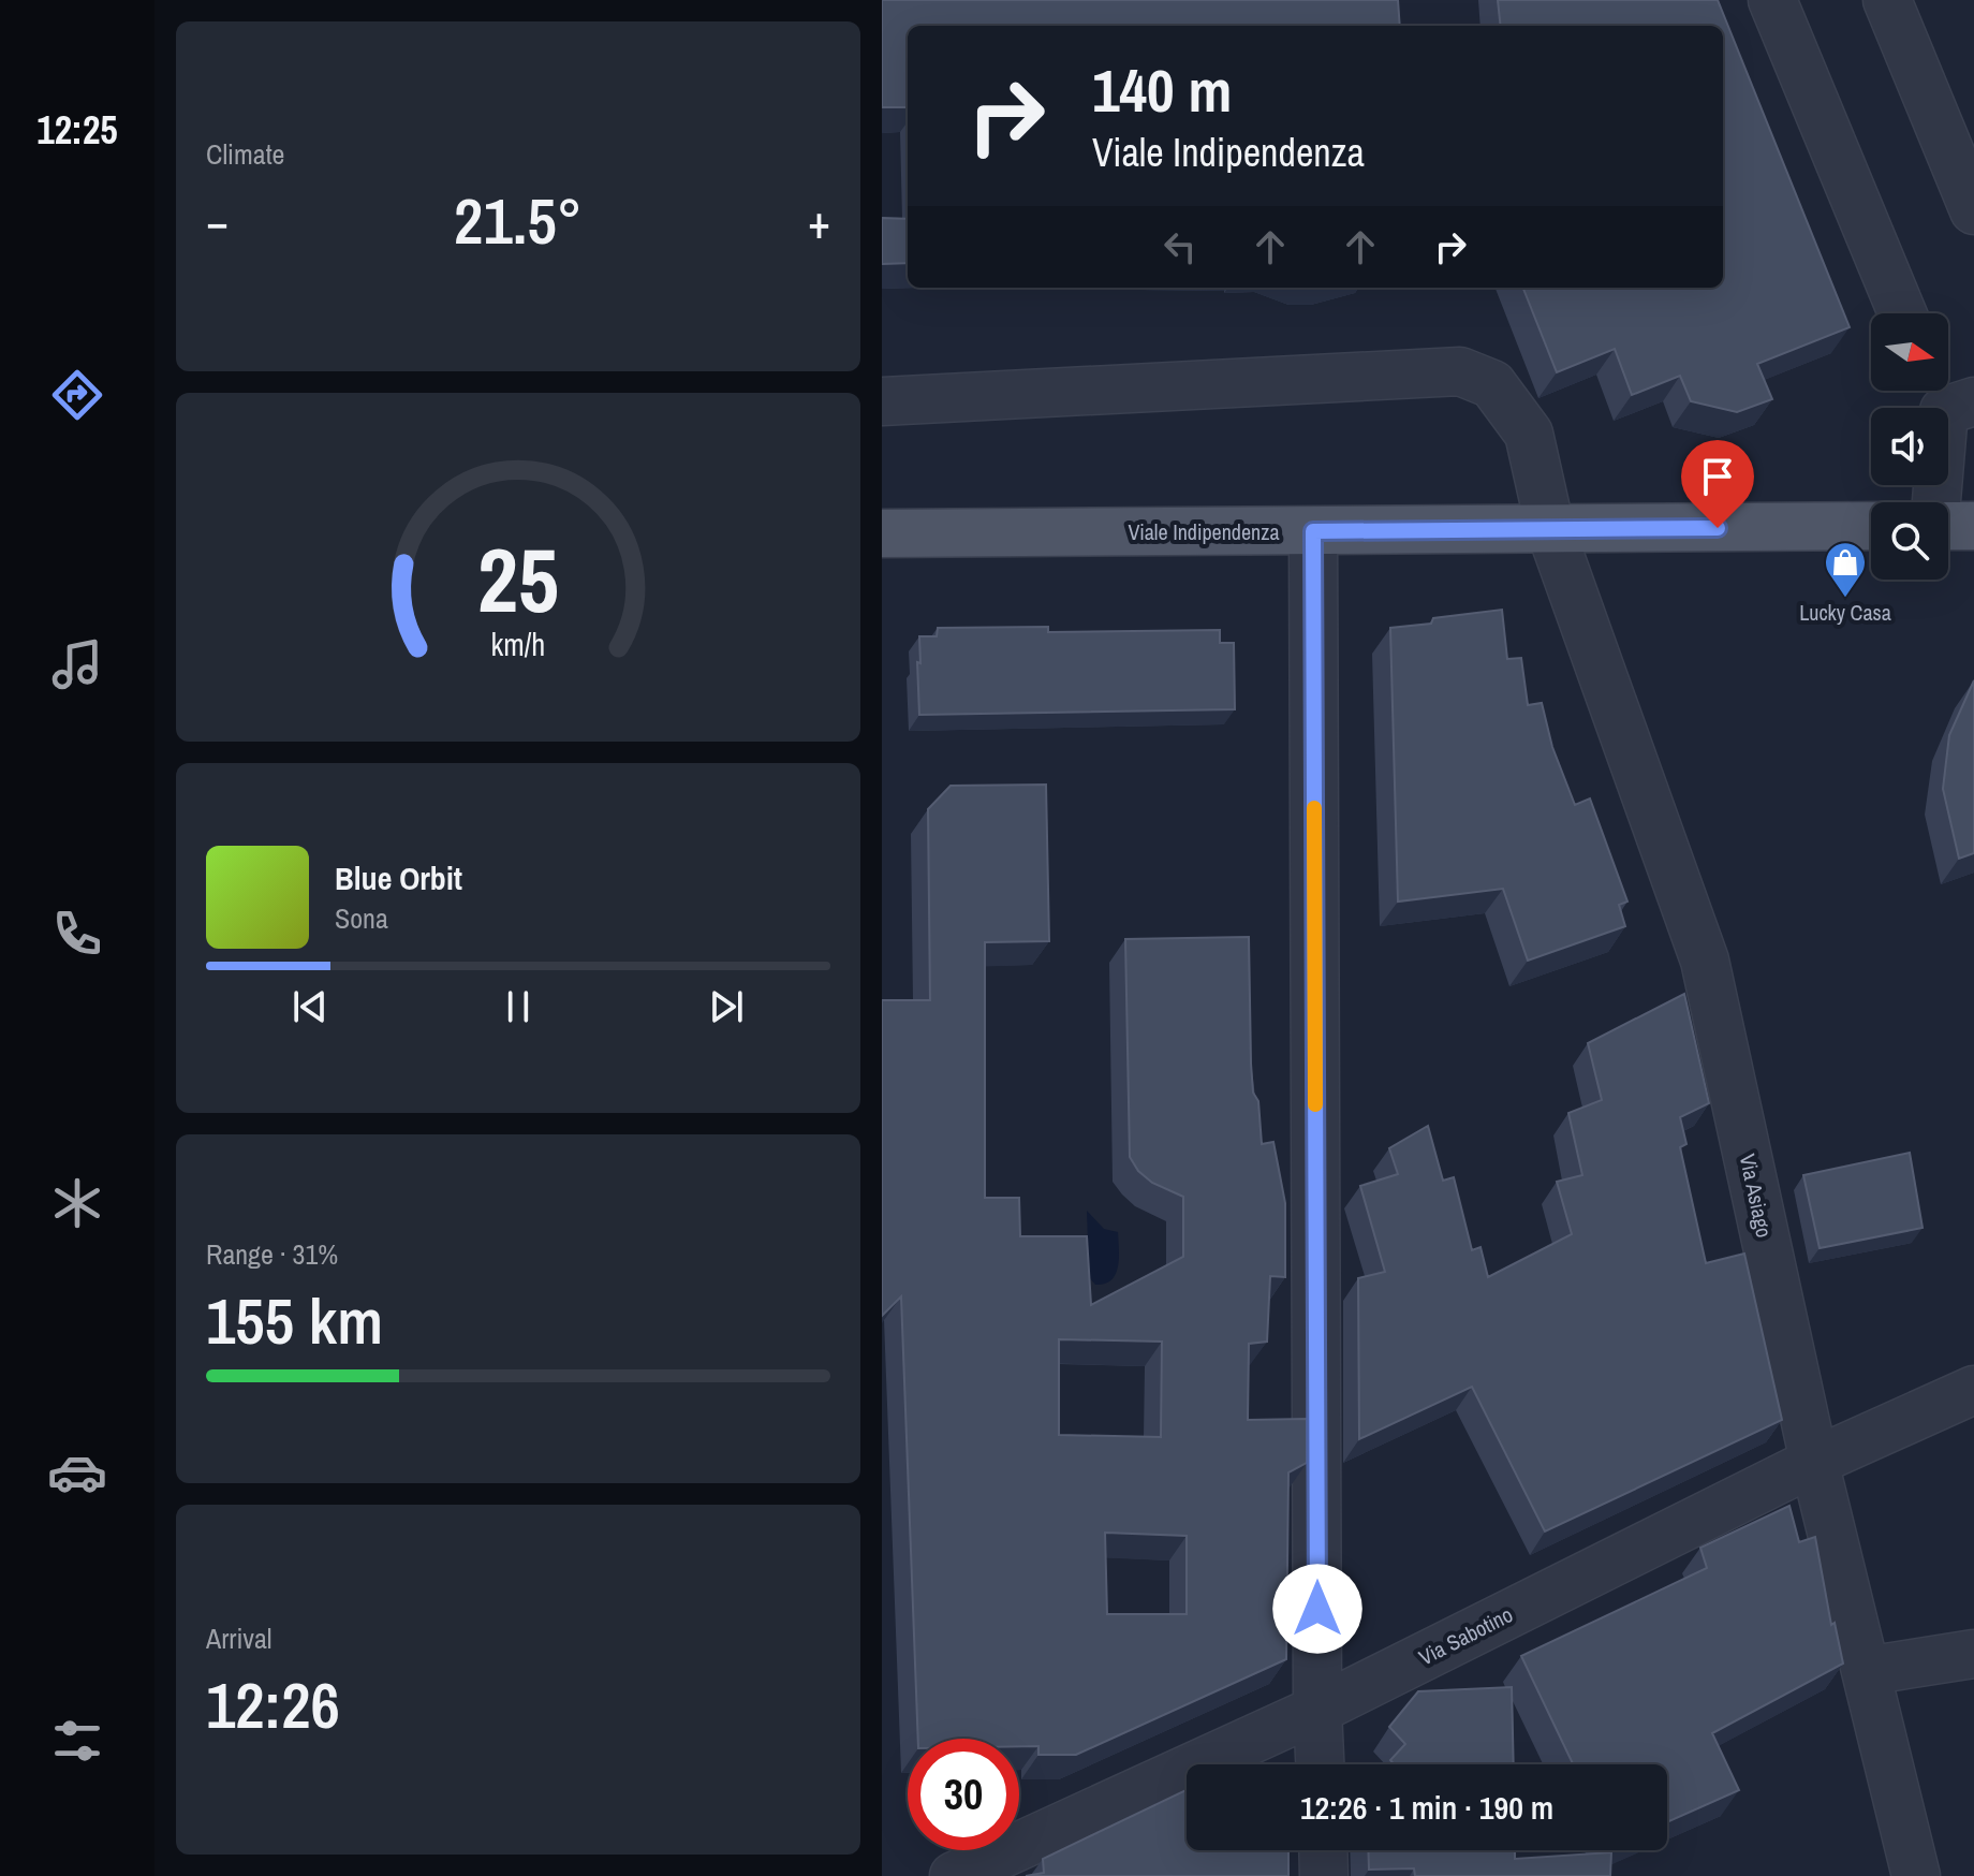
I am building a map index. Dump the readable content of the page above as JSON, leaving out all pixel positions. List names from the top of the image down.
{
  "streets": {
    "main road": ["Viale Indipendenza"],
    "street": ["Via Asiago", "Via Sabotino"]
  },
  "crossings": [
    ["Viale Indipendenza", "Via Asiago"],
    ["Via Asiago", "Via Sabotino"]
  ],
  "places": {
    "shop": ["Lucky Casa"]
  },
  "north": "right",
  "page": {
    "tabs": "12:25",
    "tile": [
      "Climate",
      ["Range · 31%", "155 km"],
      ["Arrival", "12:26"]
    ],
    "turn": ["140 m", "Viale Indipendenza"],
    "heat": ["−", "21.5°", "+"],
    "song": ["Blue Orbit", "Sona"],
    "limit": "30",
    "trip": "12:26 · 1 min · 190 m",
    "gauge": ["25", "km/h"]
  }
}
